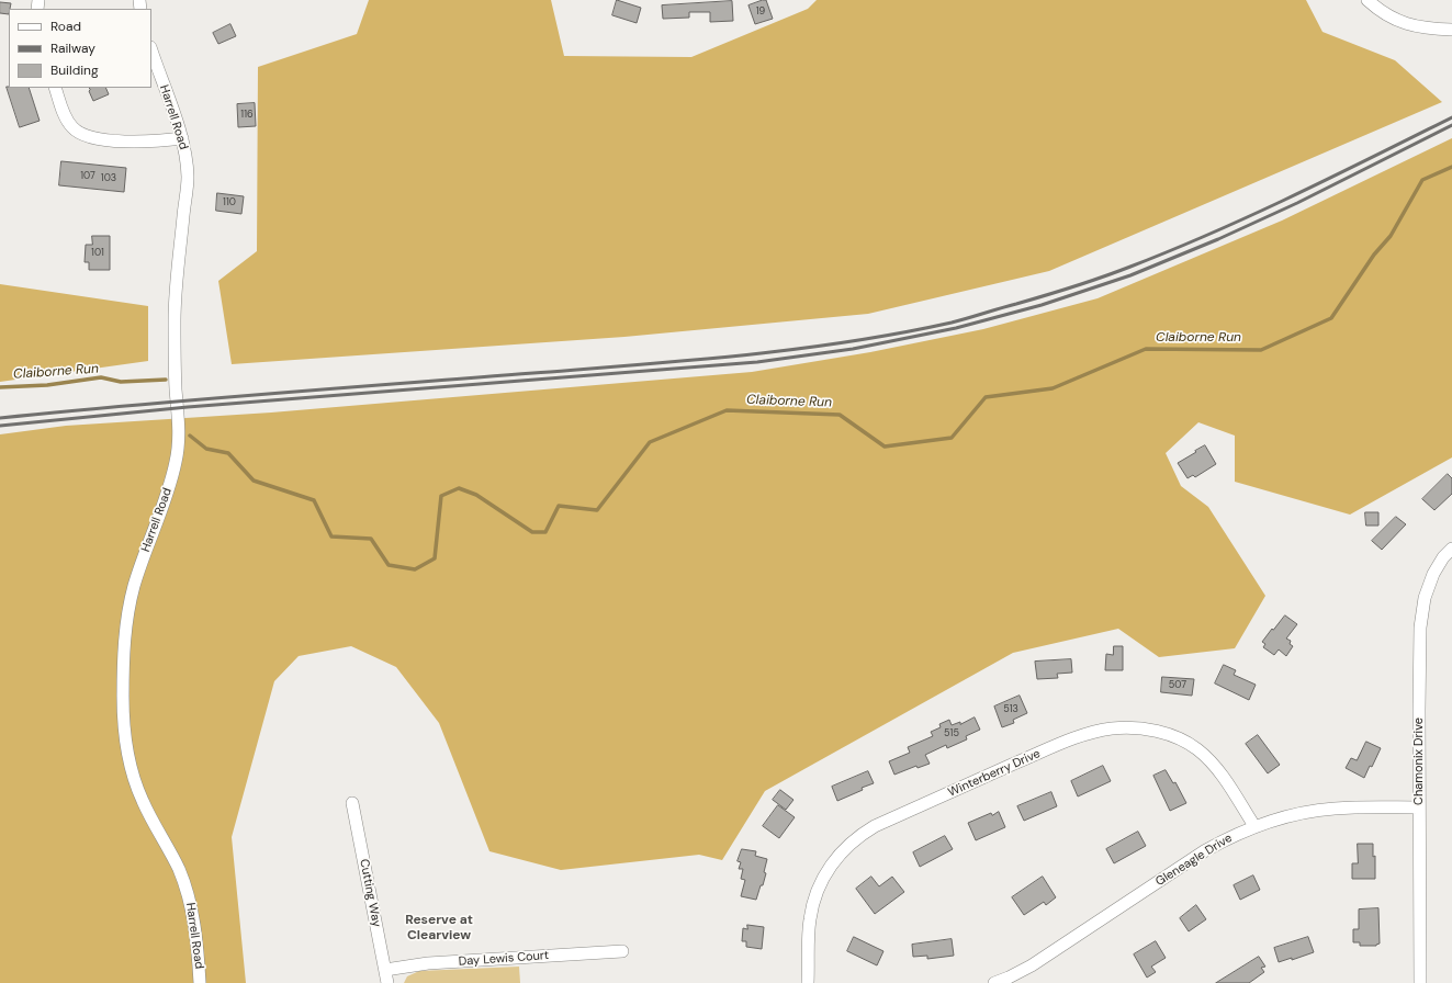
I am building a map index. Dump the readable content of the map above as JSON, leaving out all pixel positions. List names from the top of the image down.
{
  "streets": {
    "street": [
      "Harrell Road",
      "Chamonix Drive",
      "Winterberry Drive",
      "Gleneagle Drive",
      "Cutting Way",
      "Day Lewis Court"
    ]
  },
  "crossings": [
    ["Chamonix Drive", "Gleneagle Drive"],
    ["Winterberry Drive", "Gleneagle Drive"],
    ["Cutting Way", "Day Lewis Court"]
  ],
  "districts": ["Reserve at Clearview"],
  "water": ["Claiborne Run"],
  "house_numbers": [
    "19",
    "116",
    "107",
    "103",
    "110",
    "101",
    "507",
    "513",
    "515"
  ],
  "legend": ["Road", "Railway", "Building"]
}
